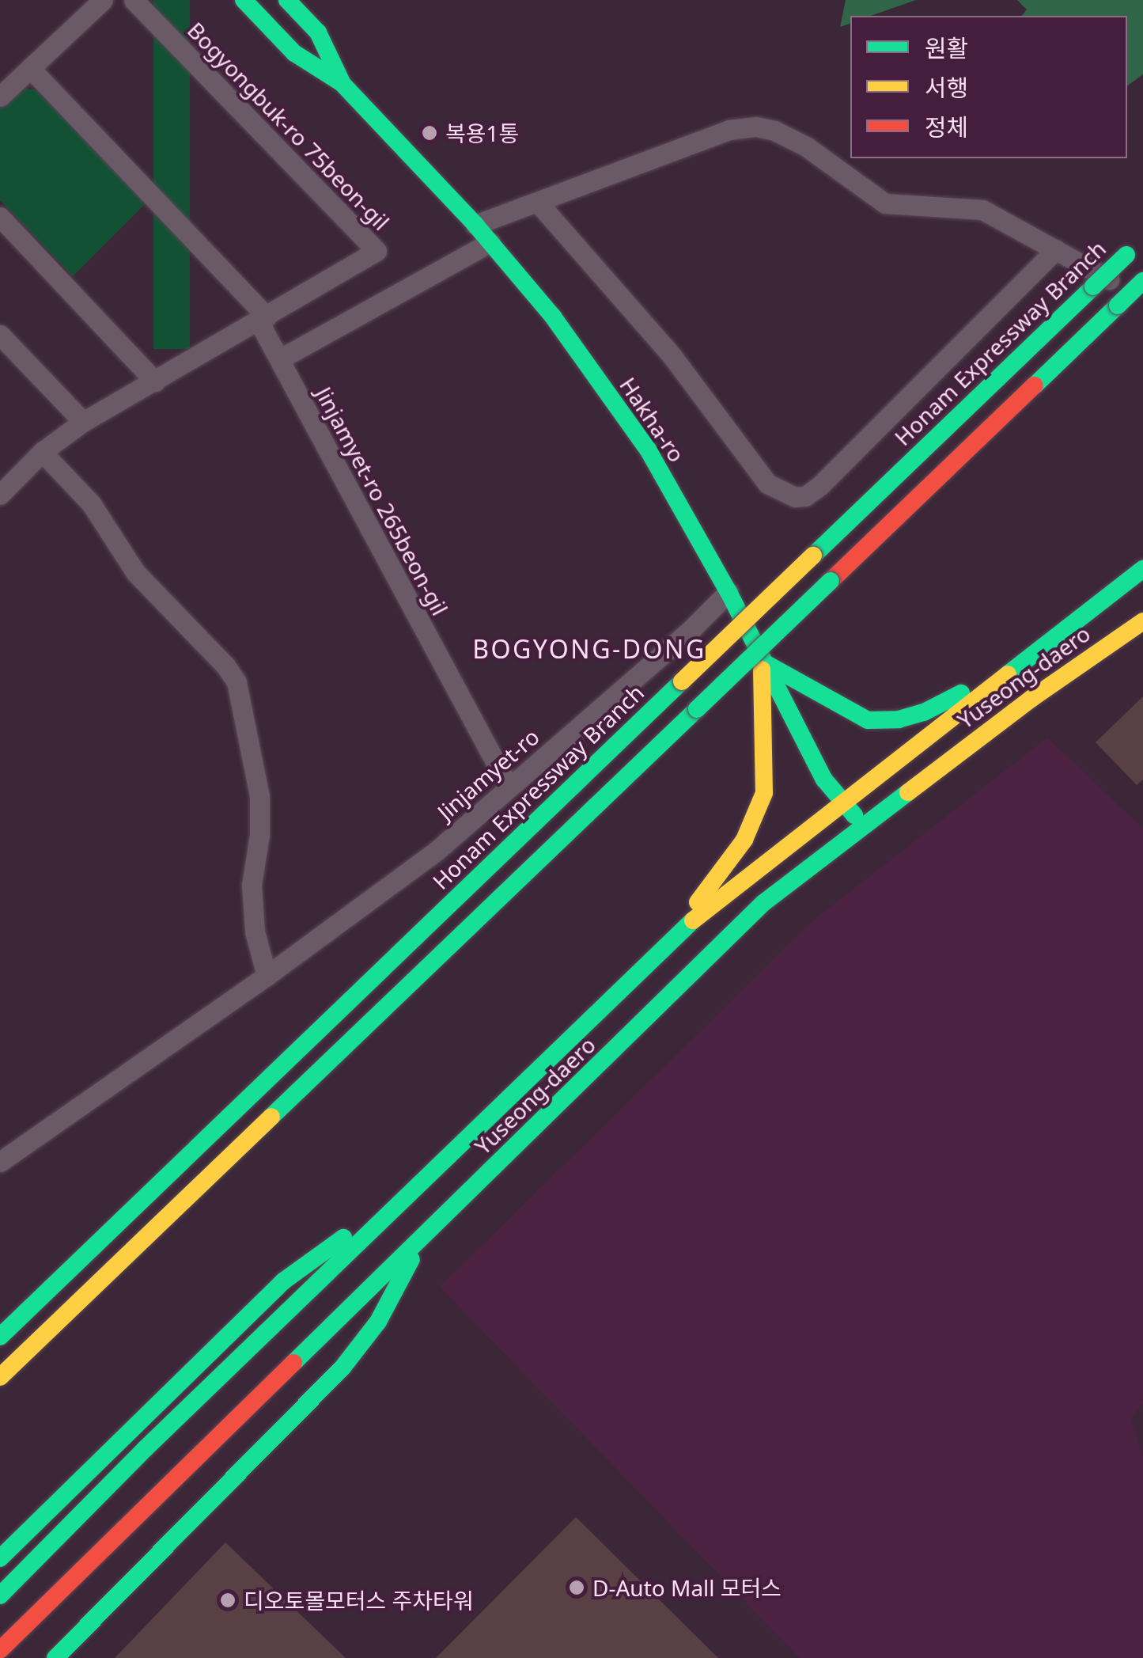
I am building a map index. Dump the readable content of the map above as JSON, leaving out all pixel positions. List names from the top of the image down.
{
  "streets": {
    "main road": ["Honam Expressway Branch", "Hakha-ro", "Yuseong-daero"],
    "street": ["Bogyongbuk-ro 75beon-gil", "Jinjamyet-ro 265beon-gil", "Jinjamyet-ro"]
  },
  "crossings": [
    ["Bogyongbuk-ro 75beon-gil", "Jinjamyet-ro 265beon-gil"],
    ["Hakha-ro", "Yuseong-daero"],
    ["Hakha-ro", "Jinjamyet-ro"],
    ["Jinjamyet-ro 265beon-gil", "Jinjamyet-ro"]
  ],
  "districts": ["BOGYONG-DONG"],
  "places": ["복용1통", "D-Auto Mall 모터스", "디오토몰모터스 주차타워"],
  "legend": ["원활", "서행", "정체"]
}
